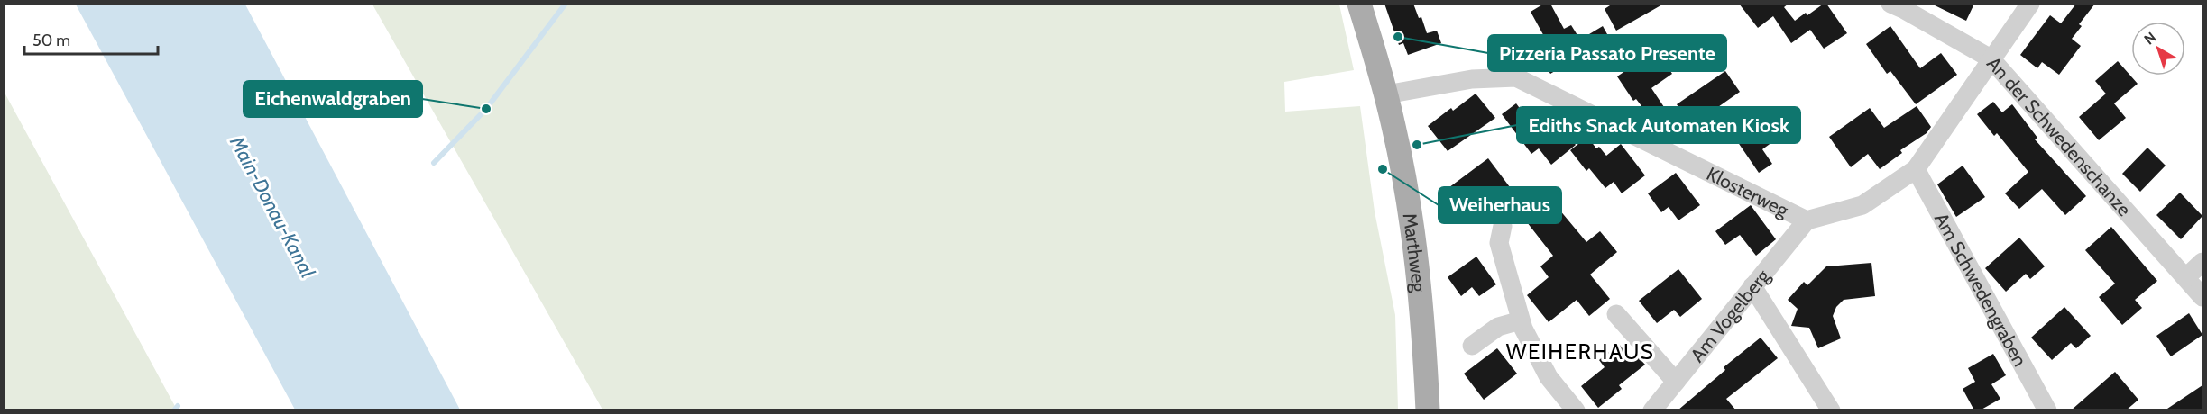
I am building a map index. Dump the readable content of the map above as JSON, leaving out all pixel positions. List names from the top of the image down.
{
  "streets": {
    "main road": ["Marthweg"],
    "street": [
      "An der Schwedenschanze",
      "Klosterweg",
      "Am Schwedengraben",
      "Am Vogelberg"
    ]
  },
  "crossings": [
    ["An der Schwedenschanze", "Klosterweg"],
    ["Klosterweg", "Marthweg"],
    ["Klosterweg", "Am Schwedengraben"],
    ["Klosterweg", "Am Vogelberg"]
  ],
  "districts": ["WEIHERHAUS"],
  "water": ["Main-Donau-Kanal"],
  "places": [
    "Pizzeria Passato Presente",
    "Eichenwaldgraben",
    "Ediths Snack Automaten Kiosk",
    "Weiherhaus"
  ],
  "scale_bar": "50 m",
  "north": "top left"
}
